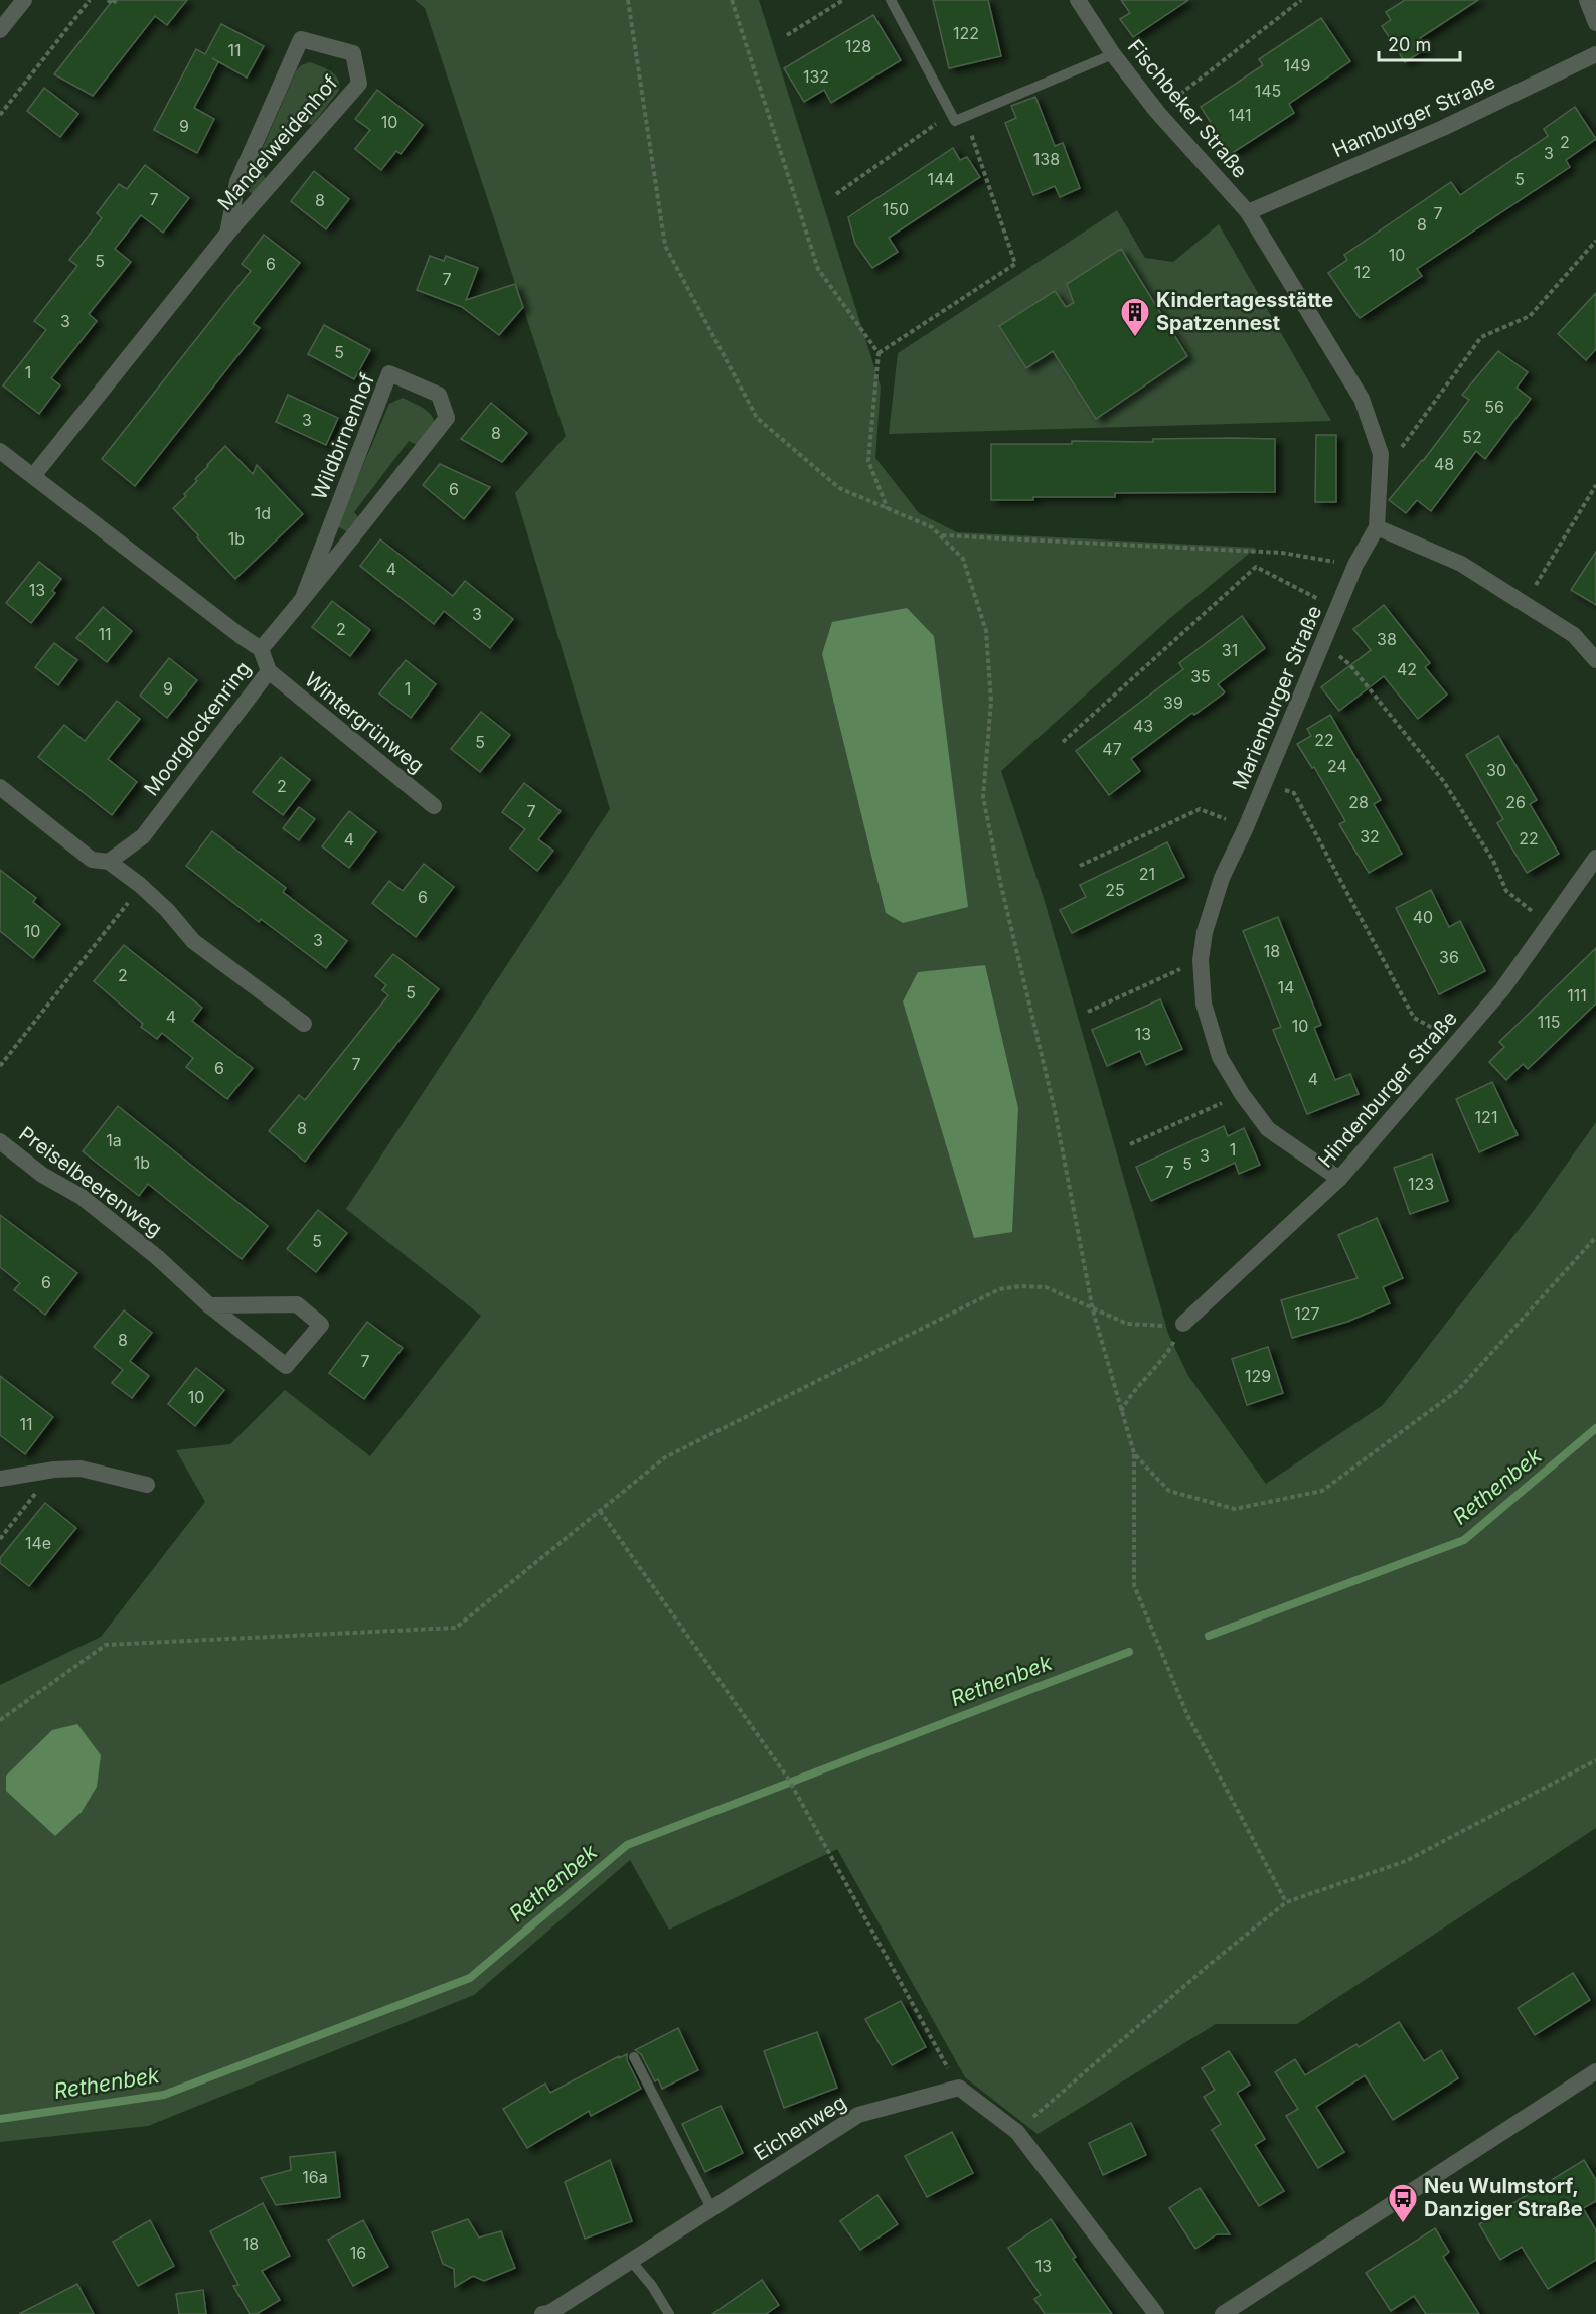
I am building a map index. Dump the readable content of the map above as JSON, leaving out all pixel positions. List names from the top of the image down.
{
  "streets": {
    "street": [
      "Fischbeker Straße",
      "Hamburger Straße",
      "Mandelweidenhof",
      "Wildbirnenhof",
      "Marienburger Straße",
      "Wintergrünweg",
      "Moorglockenring",
      "Hindenburger Straße",
      "Preiselbeerenweg",
      "Eichenweg"
    ]
  },
  "crossings": [
    ["Fischbeker Straße", "Hamburger Straße"],
    ["Fischbeker Straße", "Marienburger Straße"],
    ["Hamburger Straße", "Marienburger Straße"],
    ["Mandelweidenhof", "Moorglockenring"],
    ["Wildbirnenhof", "Moorglockenring"],
    ["Marienburger Straße", "Hindenburger Straße"],
    ["Wintergrünweg", "Moorglockenring"]
  ],
  "water": ["Rethenbek"],
  "places": {
    "building": ["Kindertagesstätte Spatzennest"],
    "bus stop": ["Neu Wulmstorf, Danziger Straße"]
  },
  "house_numbers": [
    "122",
    "128",
    "11",
    "149",
    "132",
    "145",
    "141",
    "10",
    "9",
    "2",
    "3",
    "138",
    "144",
    "5",
    "7",
    "8",
    "150",
    "7",
    "8",
    "10",
    "5",
    "6",
    "12",
    "7",
    "3",
    "5",
    "1",
    "56",
    "3",
    "8",
    "52",
    "48",
    "6",
    "1d",
    "1b",
    "4",
    "13",
    "3",
    "2",
    "11",
    "38",
    "31",
    "42",
    "35",
    "9",
    "1",
    "39",
    "43",
    "22",
    "5",
    "47",
    "24",
    "30",
    "2",
    "28",
    "26",
    "7",
    "32",
    "22",
    "4",
    "21",
    "25",
    "6",
    "40",
    "10",
    "3",
    "18",
    "36",
    "2",
    "14",
    "5",
    "111",
    "4",
    "115",
    "10",
    "13",
    "7",
    "6",
    "4",
    "121",
    "8",
    "1a",
    "1",
    "3",
    "1b",
    "5",
    "7",
    "123",
    "5",
    "6",
    "127",
    "8",
    "7",
    "129",
    "10",
    "11",
    "14e",
    "16a",
    "18",
    "16",
    "13"
  ],
  "scale_bar": "20 m"
}
